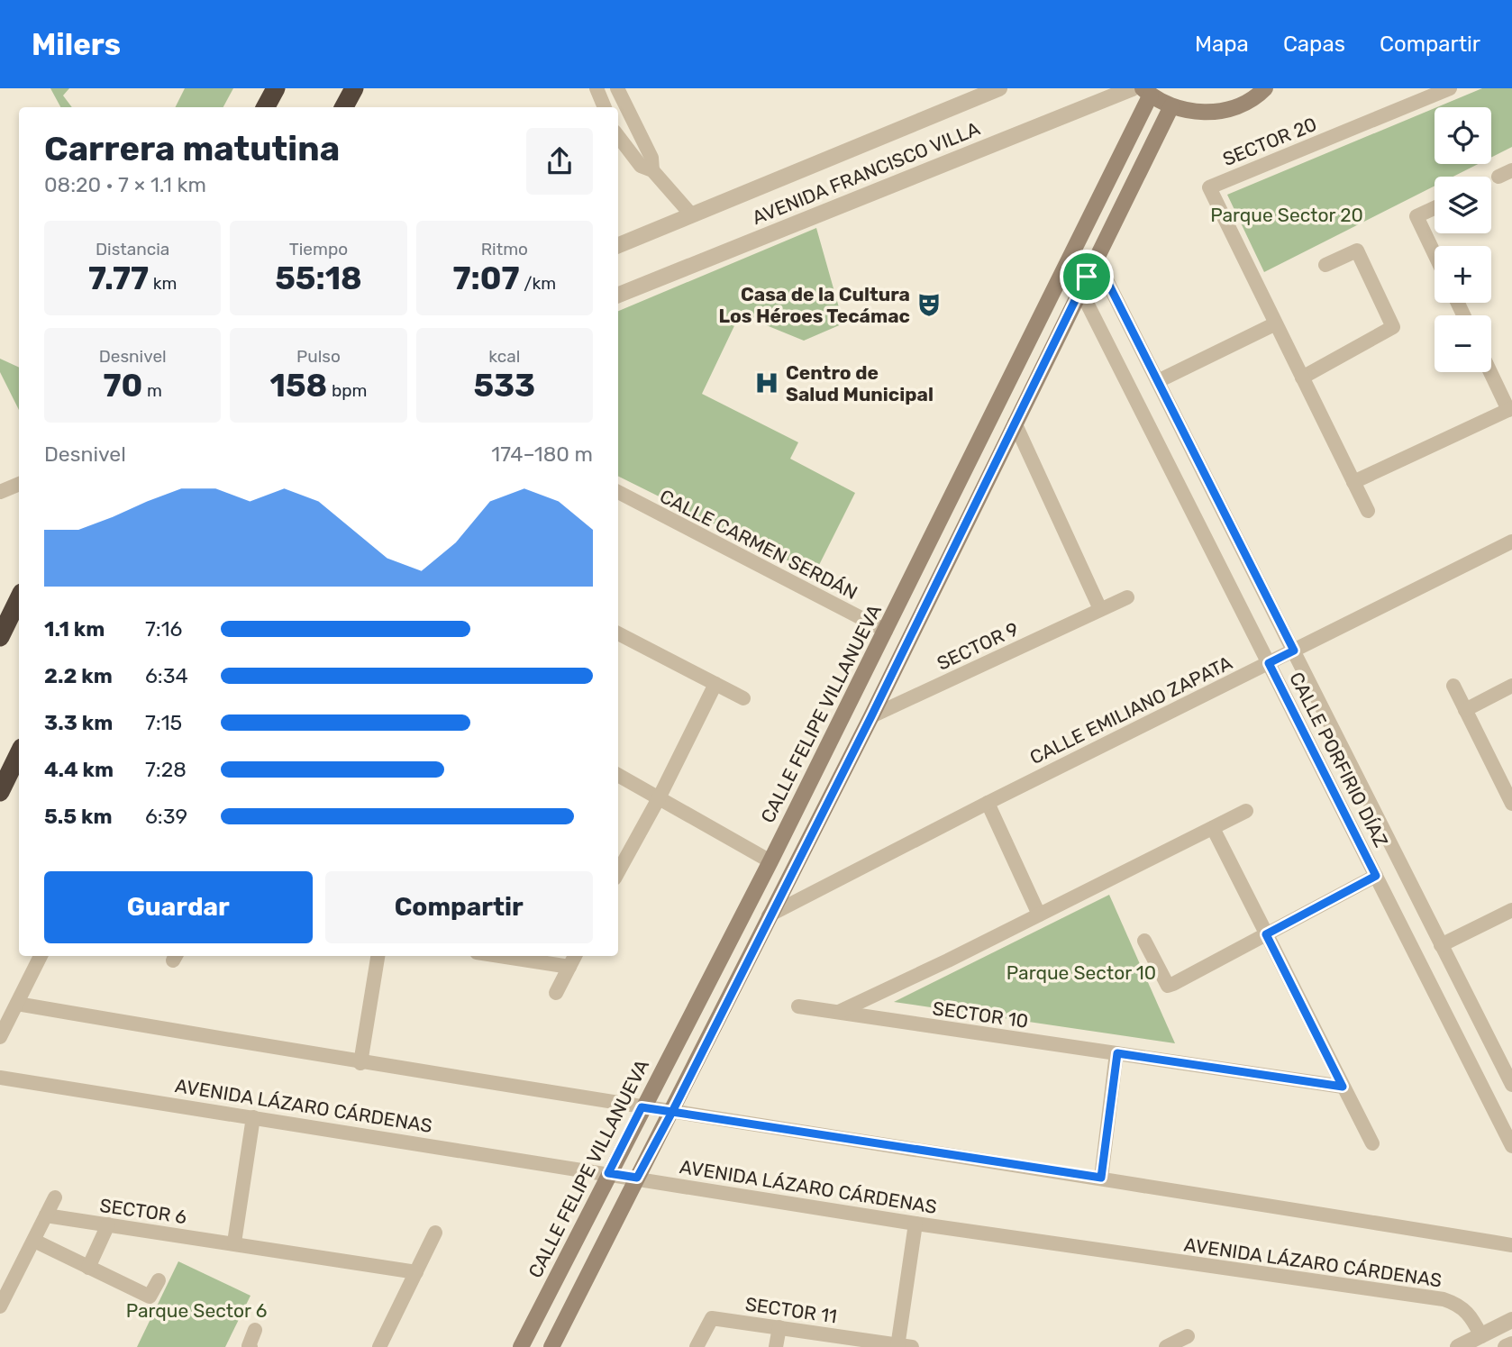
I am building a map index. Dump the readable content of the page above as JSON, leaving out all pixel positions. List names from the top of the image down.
{
  "streets": {
    "main road": ["CALLE FELIPE VILLANUEVA"],
    "street": [
      "SECTOR 20",
      "AVENIDA FRANCISCO VILLA",
      "CALLE CARMEN SERDÁN",
      "SECTOR 9",
      "CALLE EMILIANO ZAPATA",
      "CALLE PORFIRIO DÍAZ",
      "SECTOR 10",
      "AVENIDA LÁZARO CÁRDENAS",
      "SECTOR 6",
      "SECTOR 11"
    ]
  },
  "crossings": [
    ["CALLE CARMEN SERDÁN", "CALLE FELIPE VILLANUEVA"],
    ["CALLE EMILIANO ZAPATA", "CALLE PORFIRIO DÍAZ"],
    ["CALLE FELIPE VILLANUEVA", "AVENIDA LÁZARO CÁRDENAS"],
    ["AVENIDA LÁZARO CÁRDENAS", "SECTOR 11"]
  ],
  "parks": ["Parque Sector 20", "Parque Sector 10", "Parque Sector 6"],
  "places": {
    "theatre": ["Casa de la Cultura Los Héroes Tecámac"],
    "hospital": ["Centro de Salud Municipal"]
  },
  "page": {
    "header": "Milers",
    "nav": ["Mapa", "Capas", "Compartir"],
    "map_buttons": ["+", "−"],
    "heading": ["Carrera matutina", "08:20 · 7 × 1.1 km"],
    "stats": [
      ["Distancia", "7.77 km"],
      ["Tiempo", "55:18"],
      ["Ritmo", "7:07 /km"],
      ["Desnivel", "70 m"],
      ["Pulso", "158 bpm"],
      ["kcal", "533"]
    ],
    "chart": ["Desnivel", "174–180 m"],
    "list": [
      {
        "name": "1.1 km",
        "note": "7:16"
      },
      {
        "name": "2.2 km",
        "note": "6:34"
      },
      {
        "name": "3.3 km",
        "note": "7:15"
      },
      {
        "name": "4.4 km",
        "note": "7:28"
      },
      {
        "name": "5.5 km",
        "note": "6:39"
      }
    ],
    "buttons": ["Guardar", "Compartir"]
  }
}
